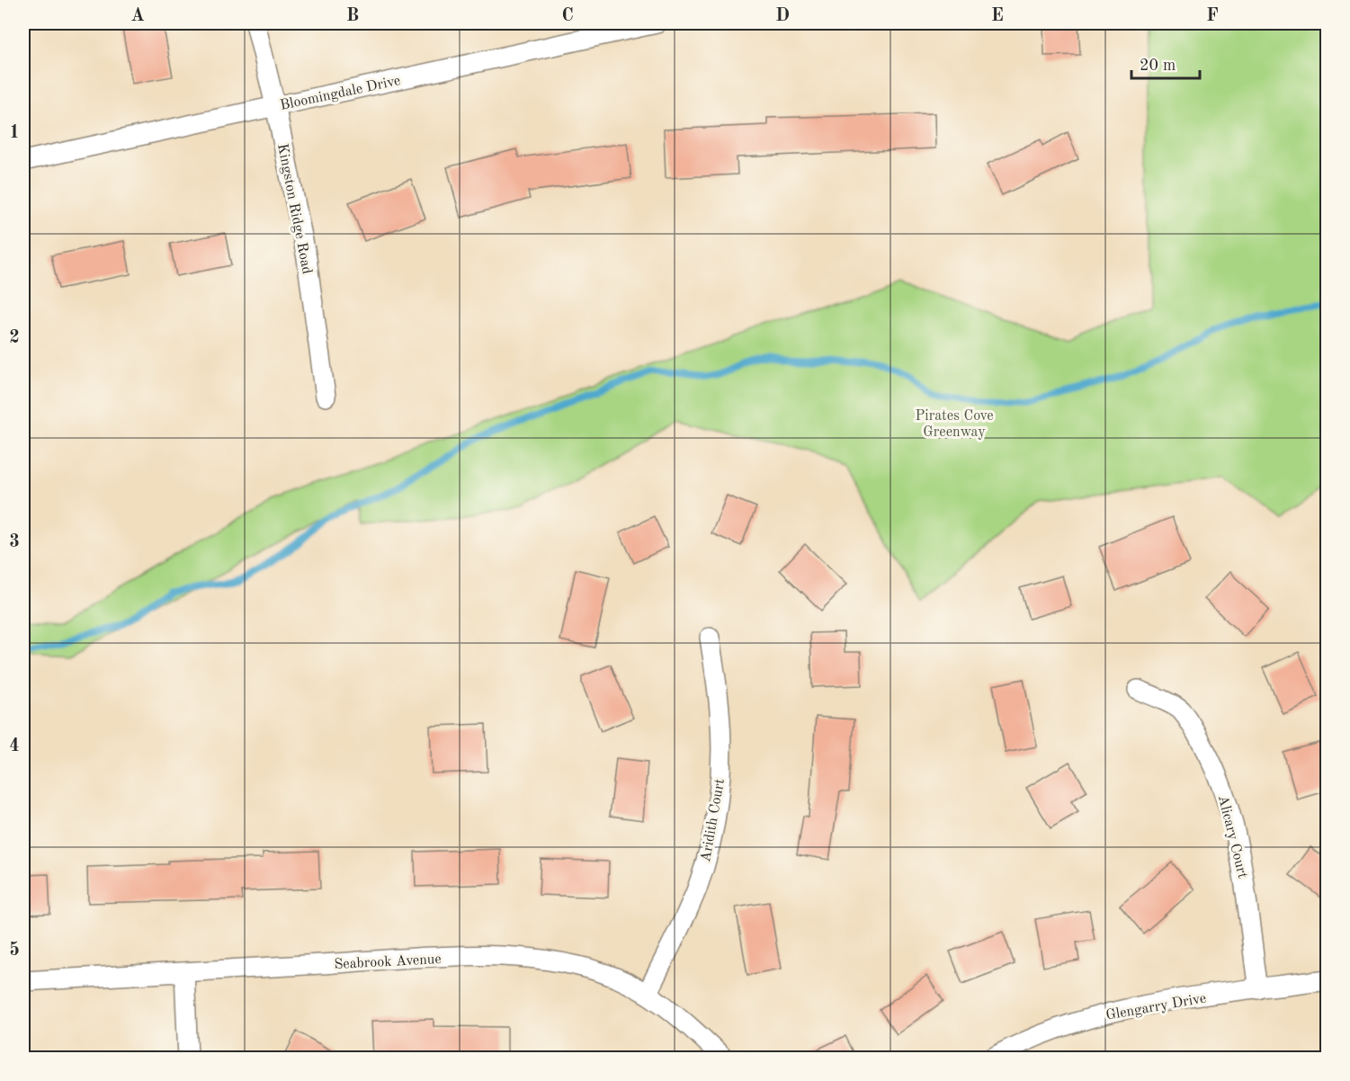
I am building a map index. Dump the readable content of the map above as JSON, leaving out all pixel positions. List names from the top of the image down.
{
  "streets": {
    "street": [
      "Bloomingdale Drive",
      "Kingston Ridge Road",
      "Aridith Court",
      "Alicary Court",
      "Seabrook Avenue",
      "Glengarry Drive"
    ]
  },
  "crossings": [
    ["Bloomingdale Drive", "Kingston Ridge Road"],
    ["Aridith Court", "Seabrook Avenue"],
    ["Alicary Court", "Glengarry Drive"]
  ],
  "parks": ["Pirates Cove Greenway"],
  "scale_bar": "20 m",
  "grid": {
    "columns": [
      "A",
      "B",
      "C",
      "D",
      "E",
      "F"
    ],
    "rows": [
      "1",
      "2",
      "3",
      "4",
      "5"
    ]
  }
}
